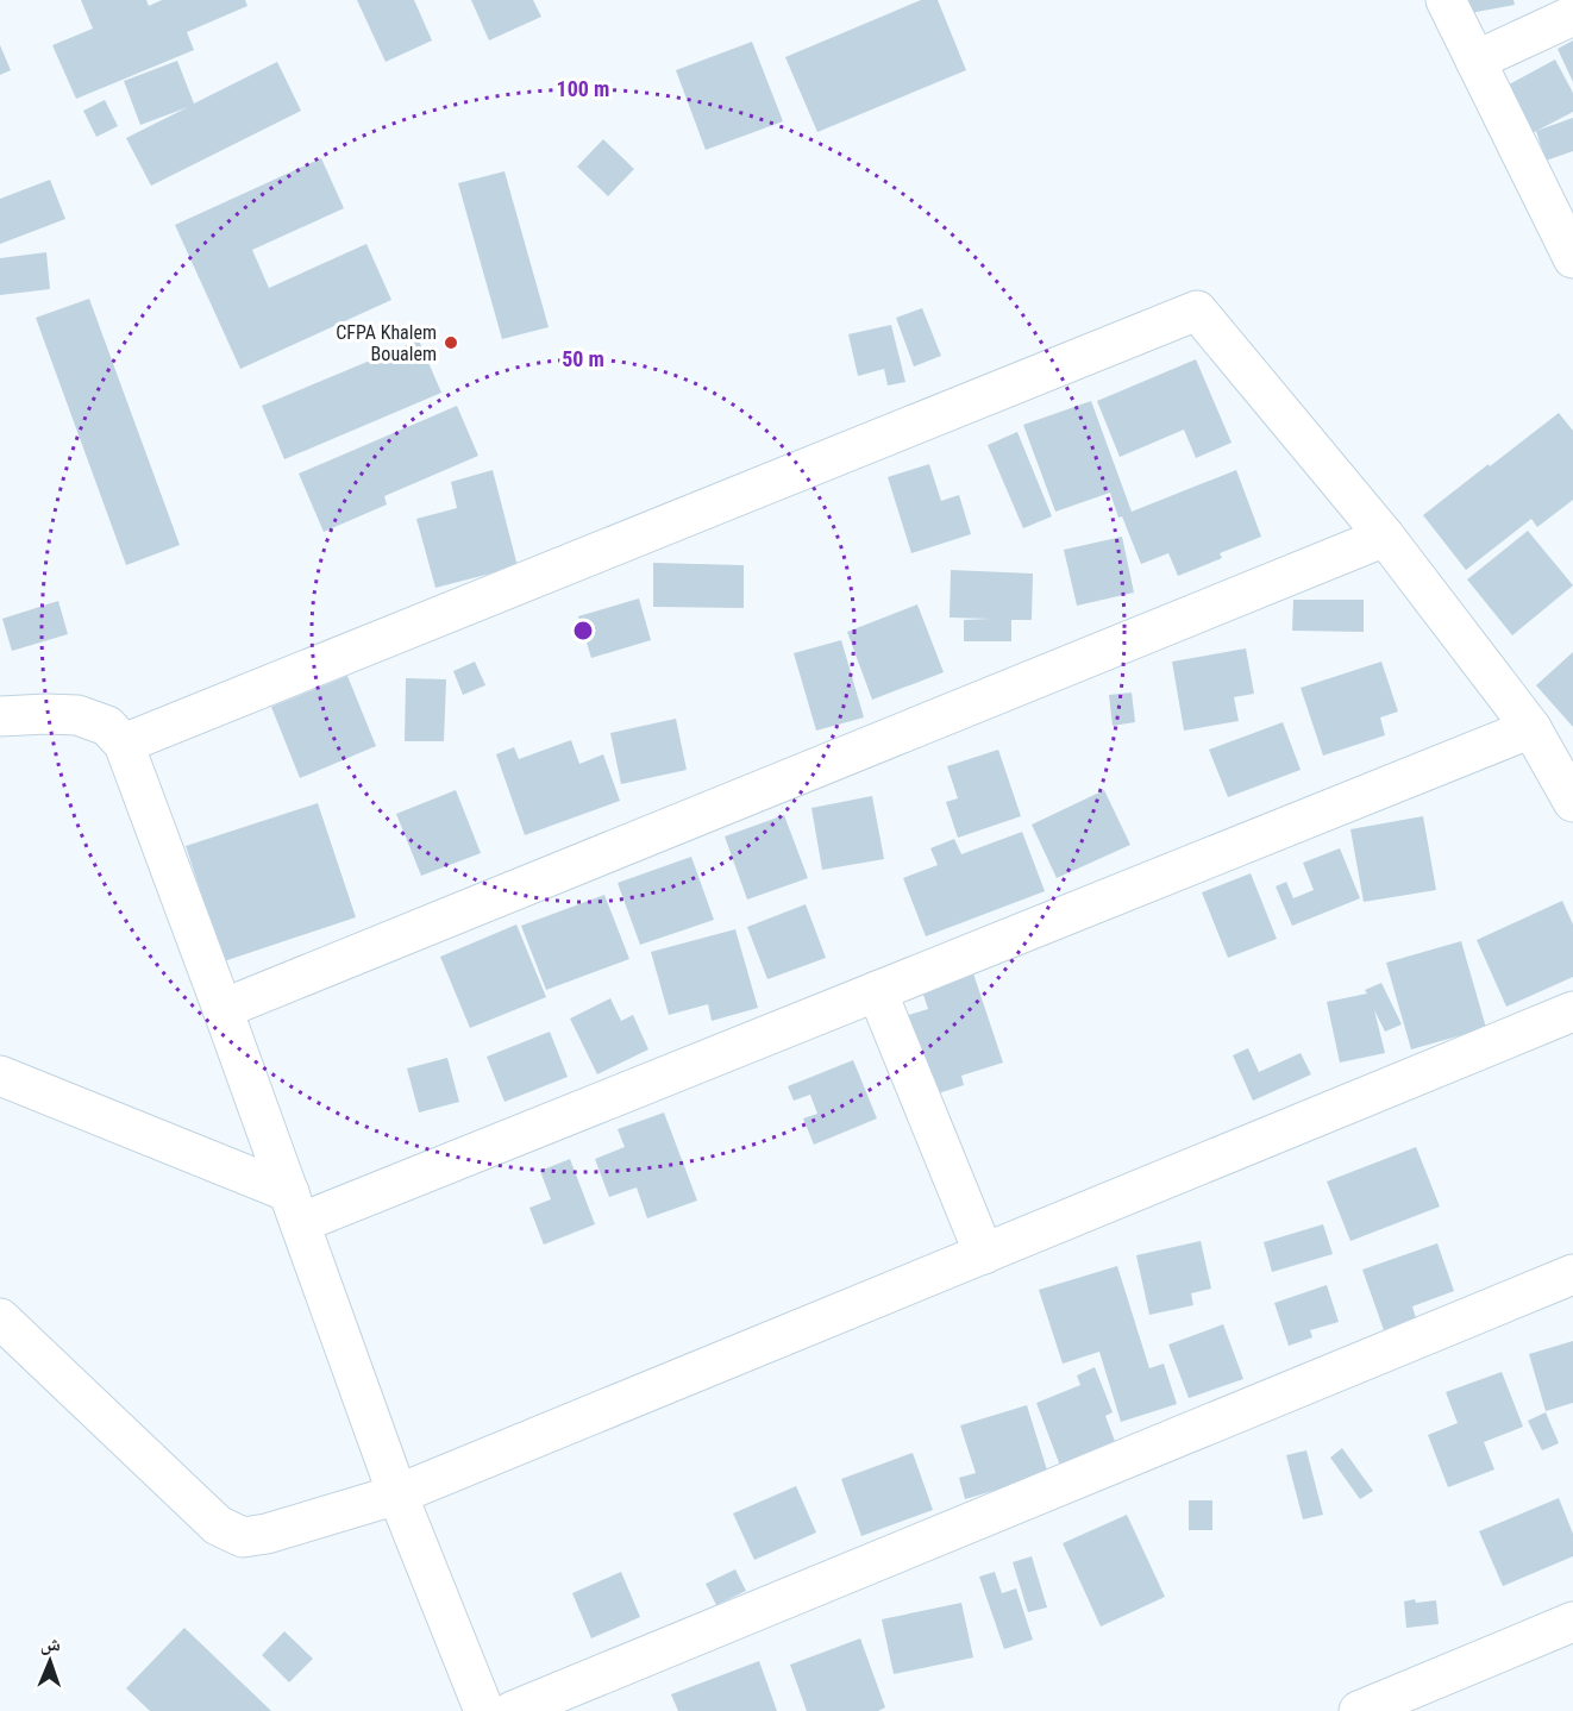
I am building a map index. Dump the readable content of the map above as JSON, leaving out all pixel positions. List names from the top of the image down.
{
  "places": ["CFPA Khalem Boualem"],
  "north": "top",
  "rings": ["100 m", "50 m"]
}
